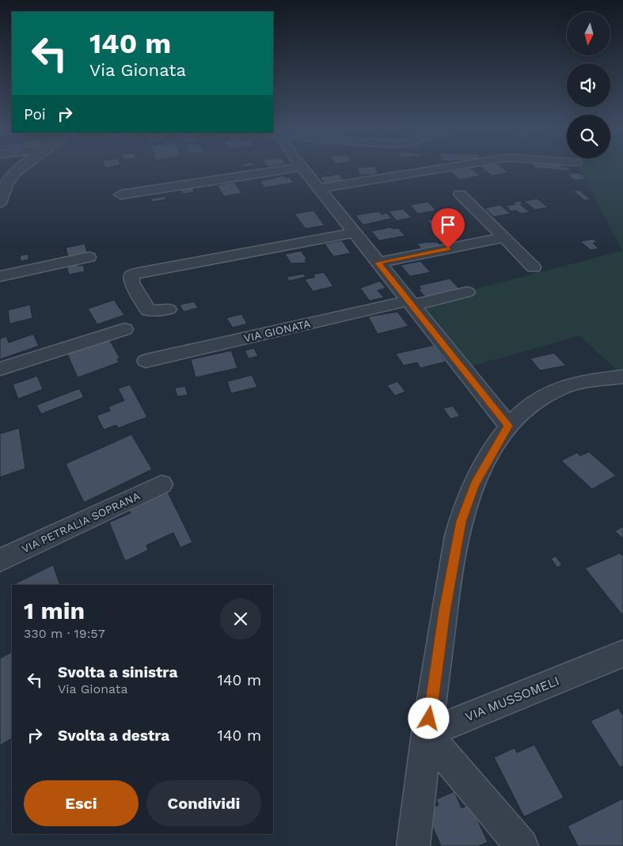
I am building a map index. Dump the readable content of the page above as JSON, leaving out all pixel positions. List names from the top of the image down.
{
  "streets": {
    "street": ["VIA GIONATA", "VIA PETRALIA SOPRANA", "VIA MUSSOMELI"]
  },
  "north": "bottom",
  "page": {
    "turn": ["140 m", "Via Gionata"],
    "then": "Poi",
    "heading": ["1 min", "330 m · 19:57"],
    "list": [
      {
        "name": "Svolta a sinistra",
        "note": "Via Gionata",
        "value": "140 m"
      },
      {
        "name": "Svolta a destra",
        "value": "140 m"
      }
    ],
    "buttons": ["Esci", "Condividi"]
  }
}
